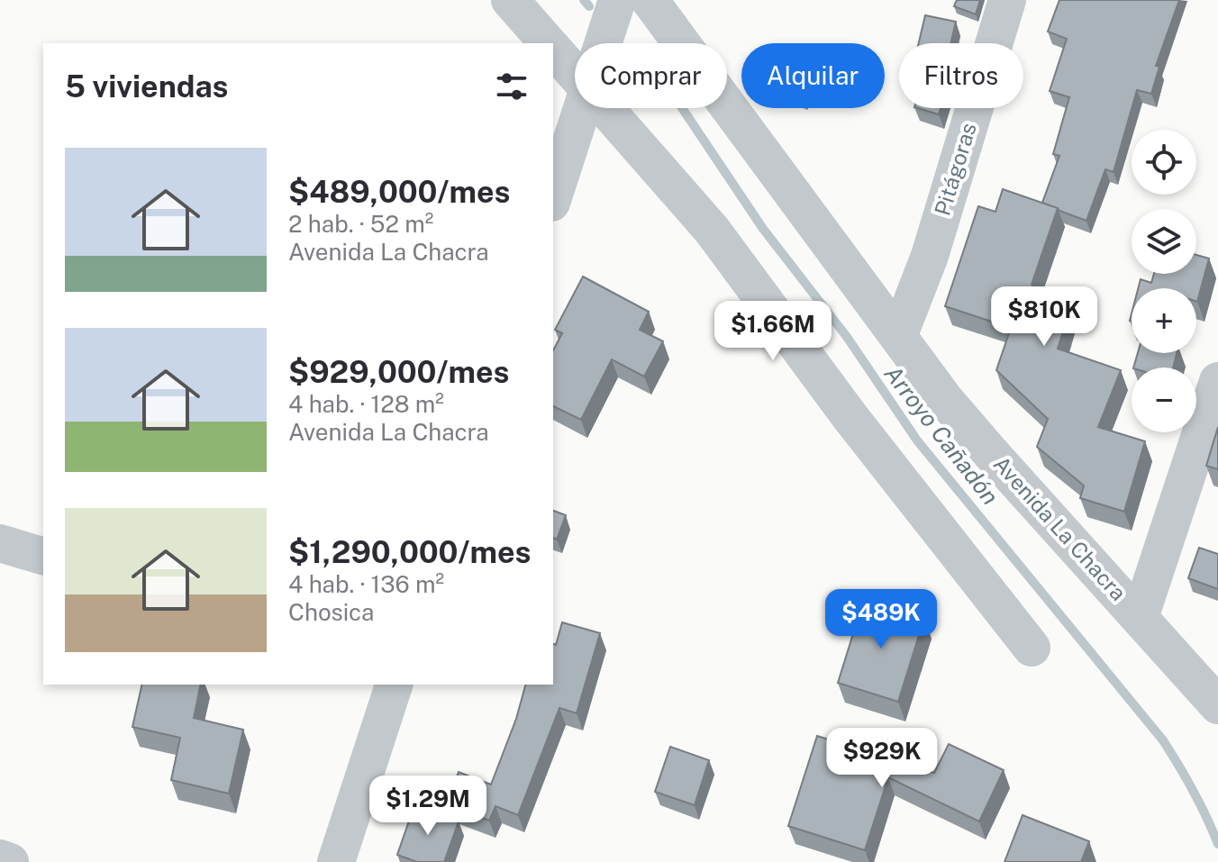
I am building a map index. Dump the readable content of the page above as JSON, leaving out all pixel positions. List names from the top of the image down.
{
  "streets": {
    "street": ["Pitágoras", "Avenida La Chacra"]
  },
  "crossings": [
    ["Pitágoras", "Avenida La Chacra"]
  ],
  "water": ["Arroyo Cañadón"],
  "page": {
    "chip": ["Comprar", "Alquilar", "Filtros"],
    "heading": "5 viviendas",
    "map_buttons": ["+", "−"],
    "list": [
      {
        "name": "$489,000/mes",
        "note": "2 hab. · 52 m² · Avenida La Chacra"
      },
      {
        "name": "$929,000/mes",
        "note": "4 hab. · 128 m² · Avenida La Chacra"
      },
      {
        "name": "$1,290,000/mes",
        "note": "4 hab. · 136 m² · Chosica"
      }
    ],
    "price": [
      "$810K",
      "$1.66M",
      "$489K",
      "$929K",
      "$1.29M"
    ]
  }
}
